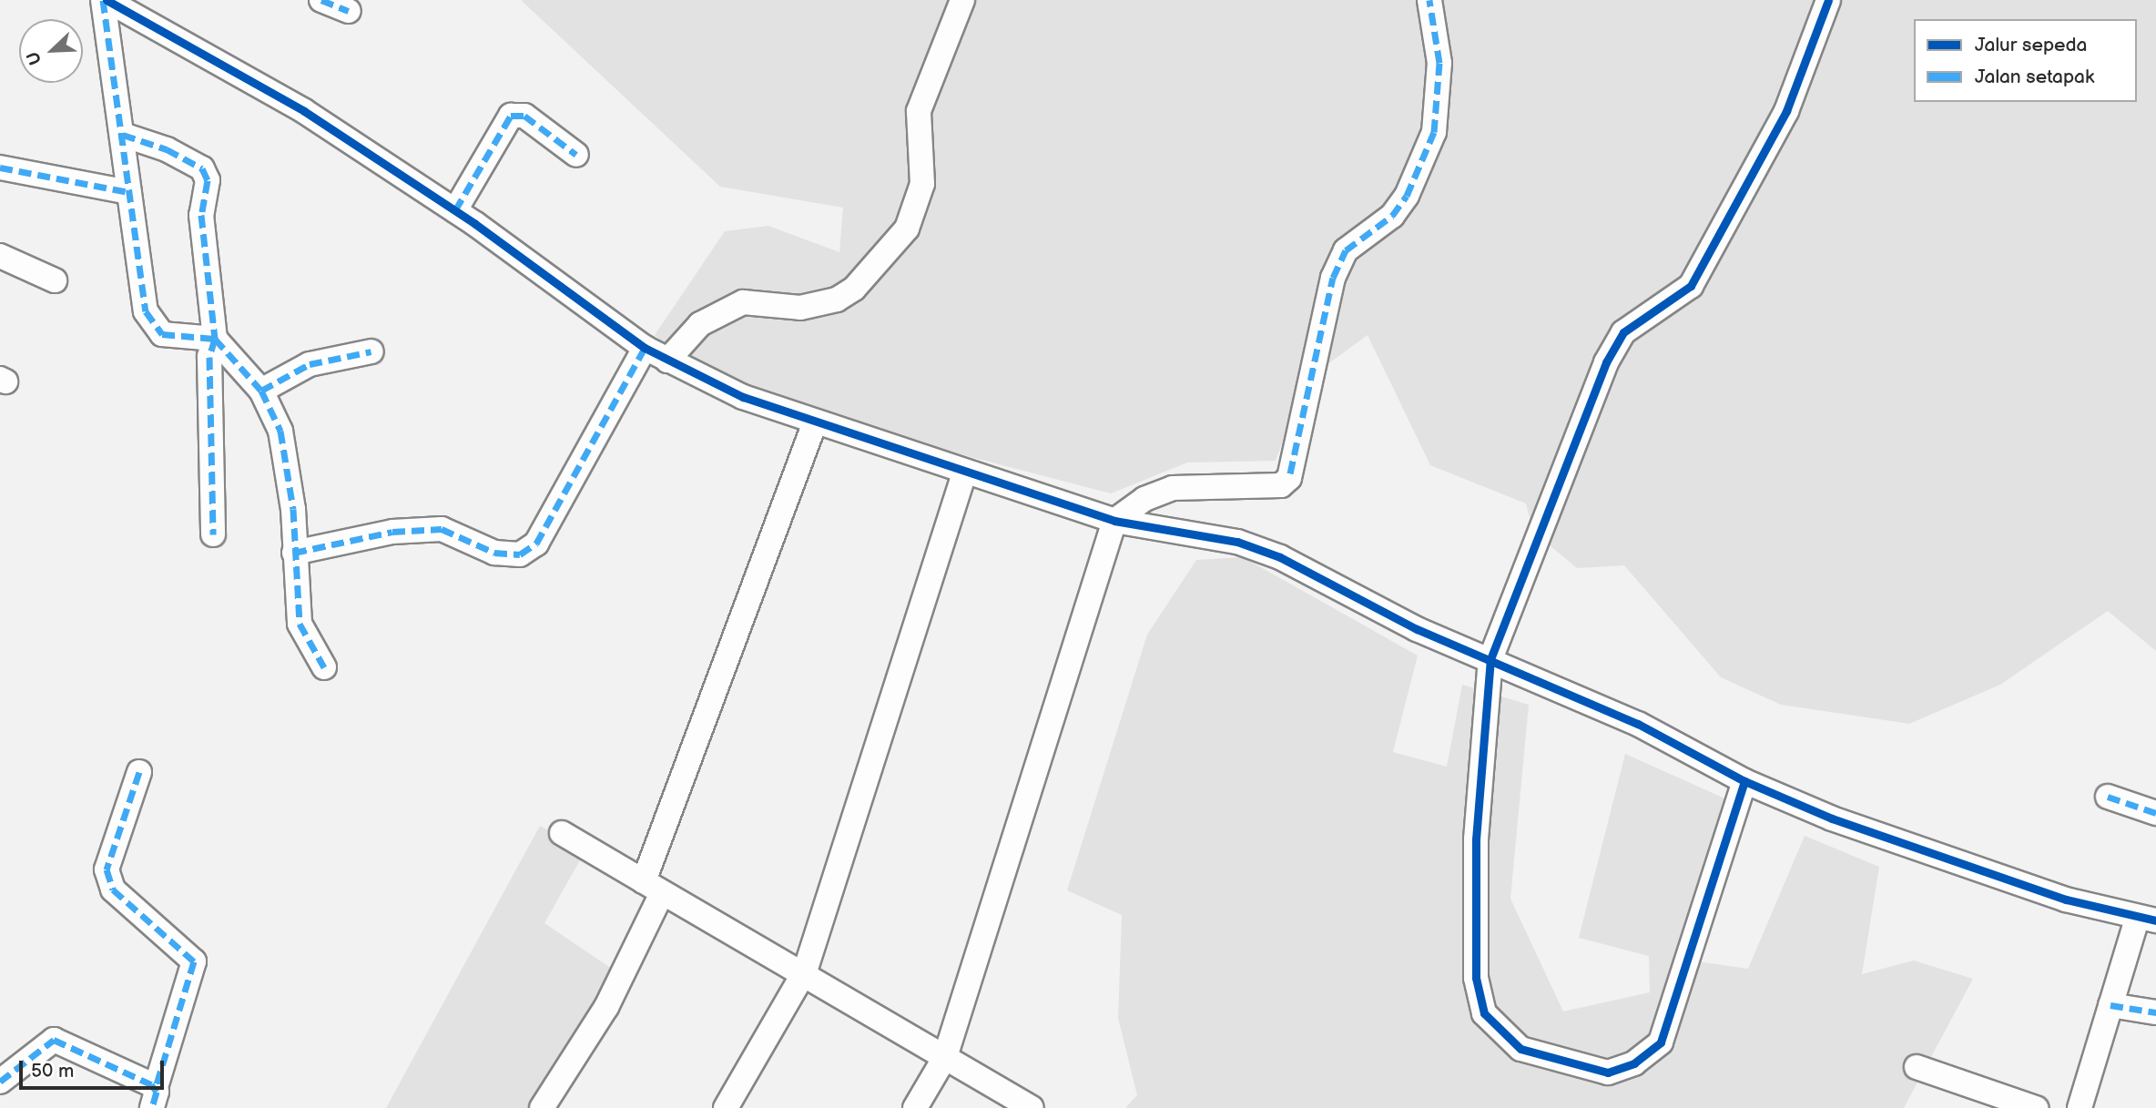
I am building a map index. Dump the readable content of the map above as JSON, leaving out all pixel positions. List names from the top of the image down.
{
  "legend": ["Jalur sepeda", "Jalan setapak"],
  "scale_bar": "50 m",
  "north": "bottom left"
}
